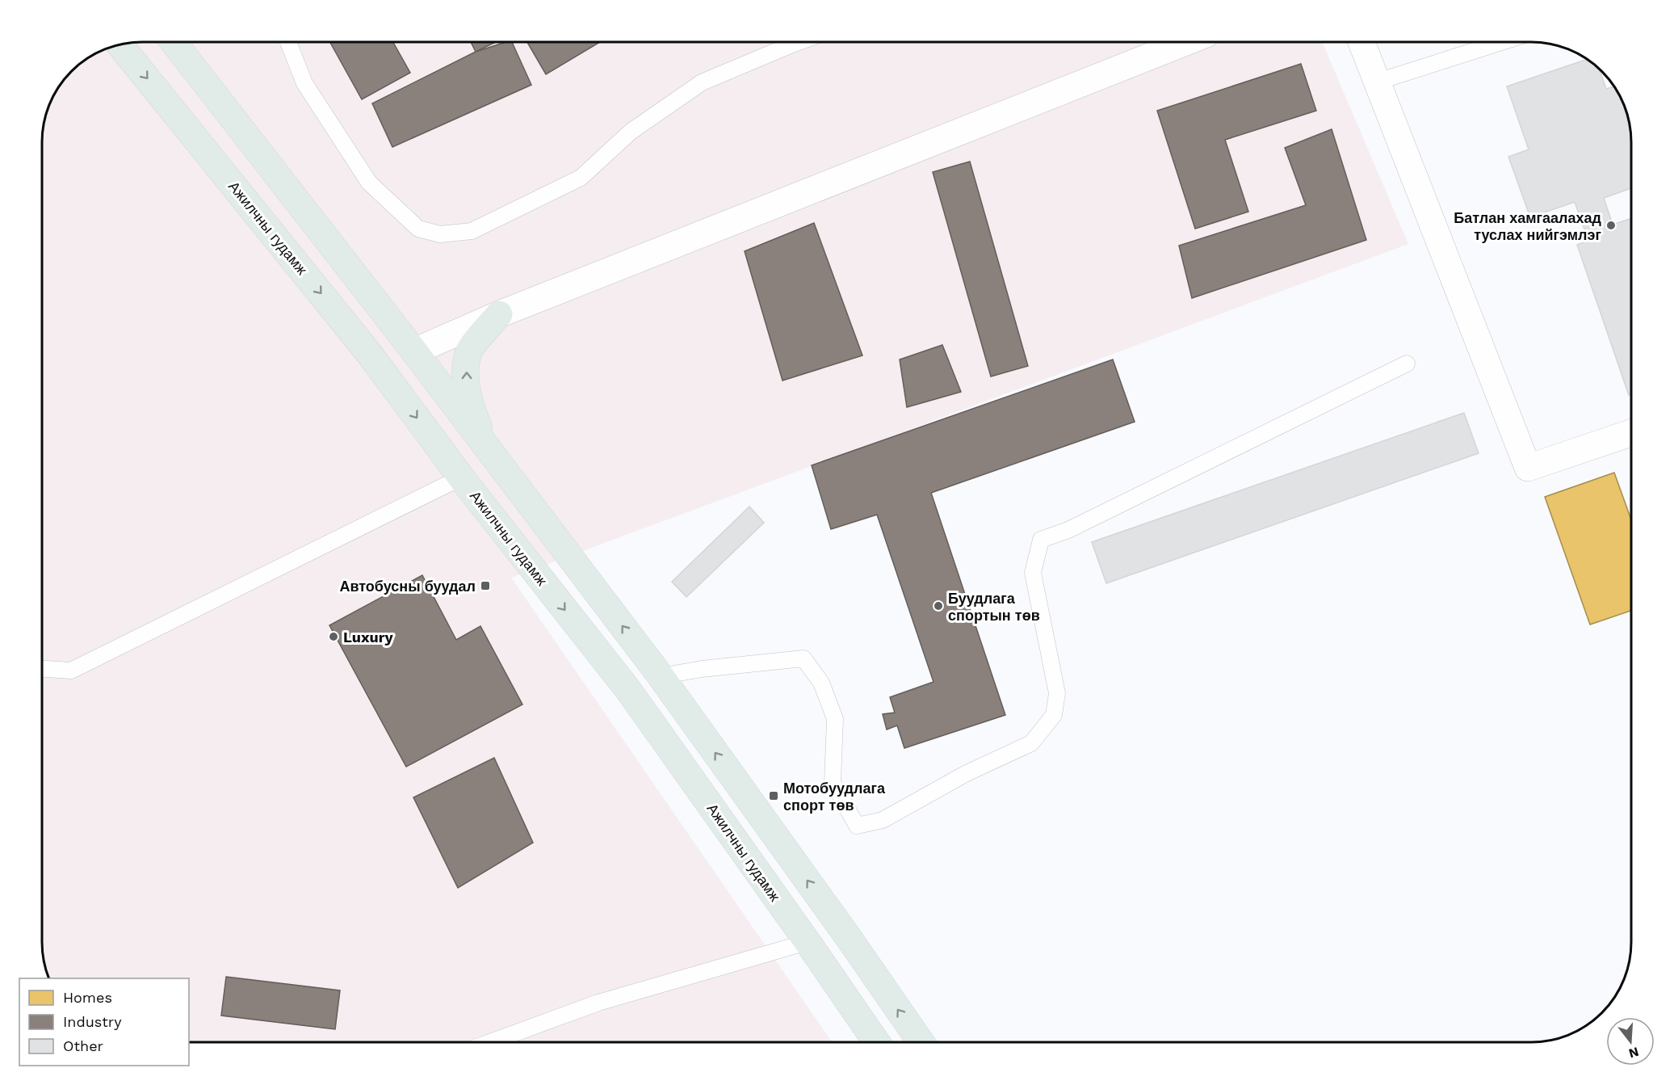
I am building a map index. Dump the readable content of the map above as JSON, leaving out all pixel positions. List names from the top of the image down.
{
  "streets": {
    "main road": ["Ажилчны гудамж"]
  },
  "places": {
    "other": ["Батлан хамгаалахад туслах нийгэмлэг", "Буудлага спортын төв", "Luxury"],
    "transit": ["Автобусны буудал", "Мотобуудлага спорт төв"]
  },
  "legend": ["Homes", "Industry", "Other"],
  "north": "bottom"
}
